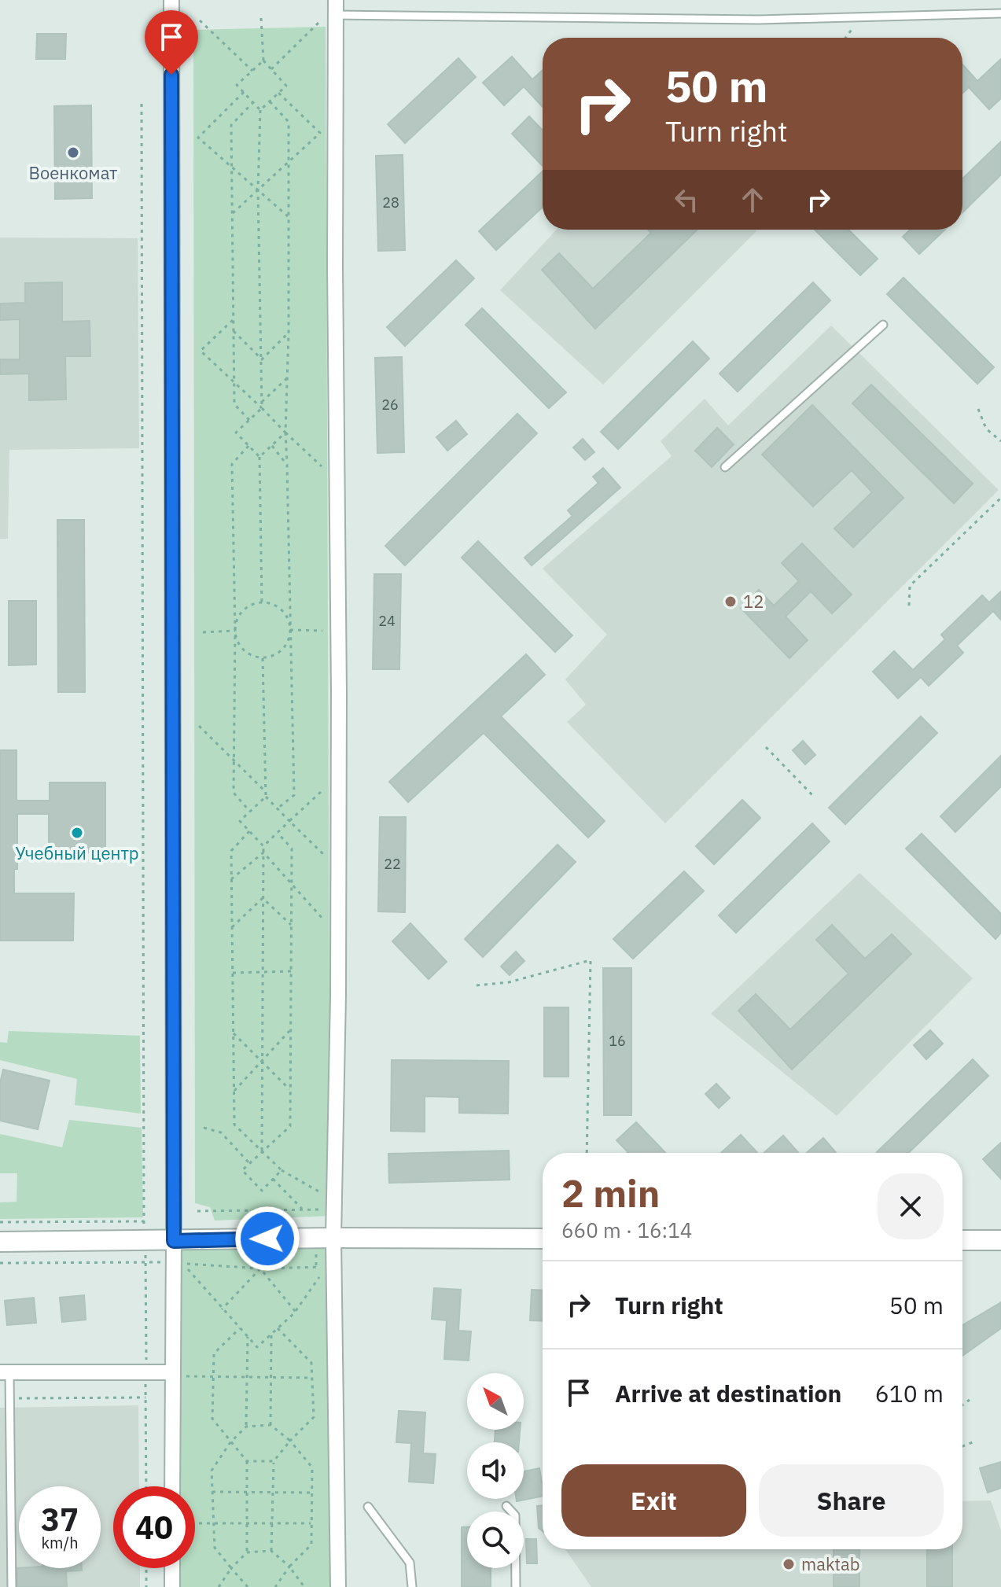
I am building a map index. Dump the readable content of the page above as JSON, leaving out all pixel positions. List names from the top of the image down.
{
  "places": [
    "Военкомат",
    "12",
    "Учебный центр",
    "maktab"
  ],
  "house_numbers": [
    "28",
    "26",
    "24",
    "22",
    "16"
  ],
  "north": "top left",
  "page": {
    "turn": ["50 m", "Turn right"],
    "heading": ["2 min", "660 m · 16:14"],
    "list": [
      {
        "name": "Turn right",
        "value": "50 m"
      },
      {
        "name": "Arrive at destination",
        "value": "610 m"
      }
    ],
    "buttons": ["Exit", "Share"],
    "speed": "37 km/h",
    "limit": "40"
  }
}
